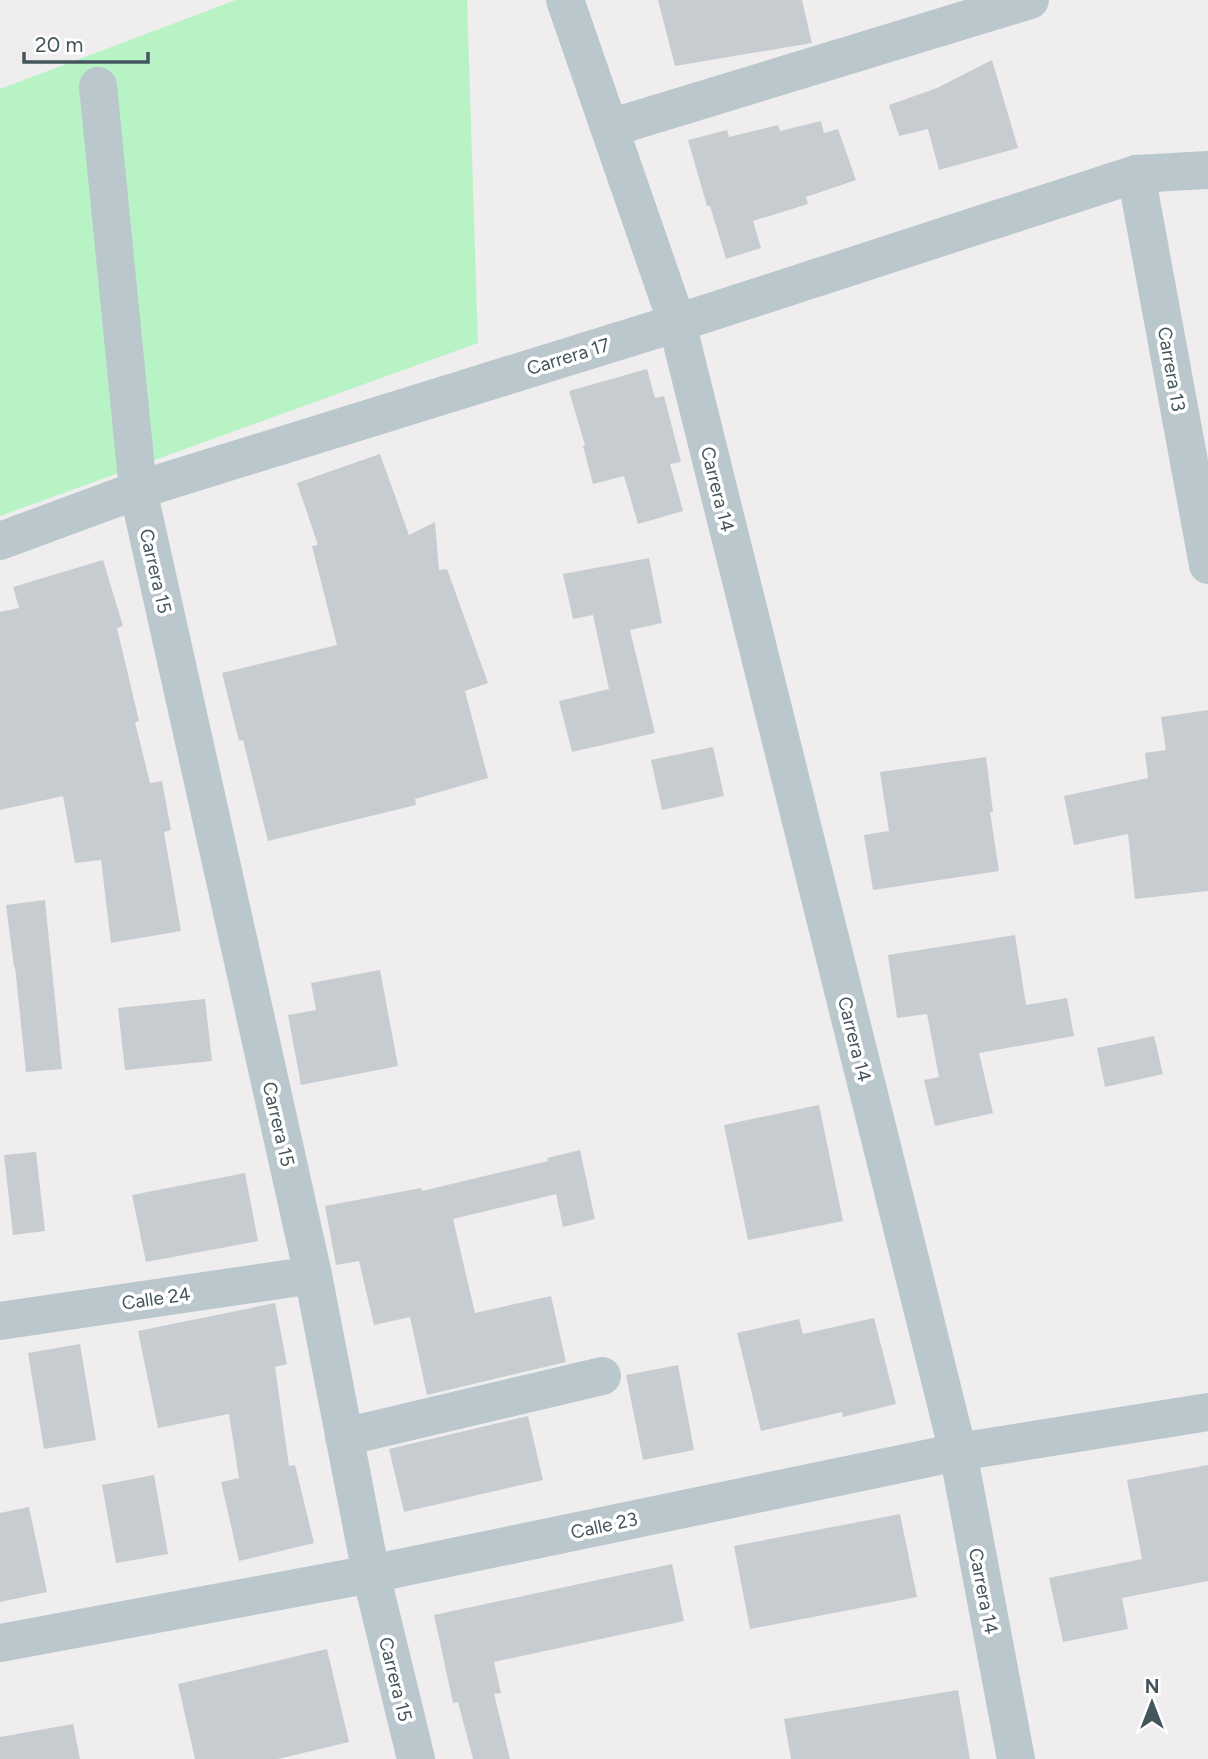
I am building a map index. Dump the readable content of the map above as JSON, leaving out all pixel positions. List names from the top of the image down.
{
  "streets": {
    "street": [
      "Carrera 17",
      "Carrera 13",
      "Carrera 14",
      "Carrera 15",
      "Calle 24",
      "Calle 23"
    ]
  },
  "crossings": [
    ["Carrera 17", "Carrera 13"],
    ["Carrera 17", "Carrera 14"],
    ["Carrera 17", "Carrera 15"],
    ["Carrera 14", "Calle 23"],
    ["Carrera 15", "Calle 24"],
    ["Carrera 15", "Calle 23"]
  ],
  "scale_bar": "20 m",
  "north": "top"
}
